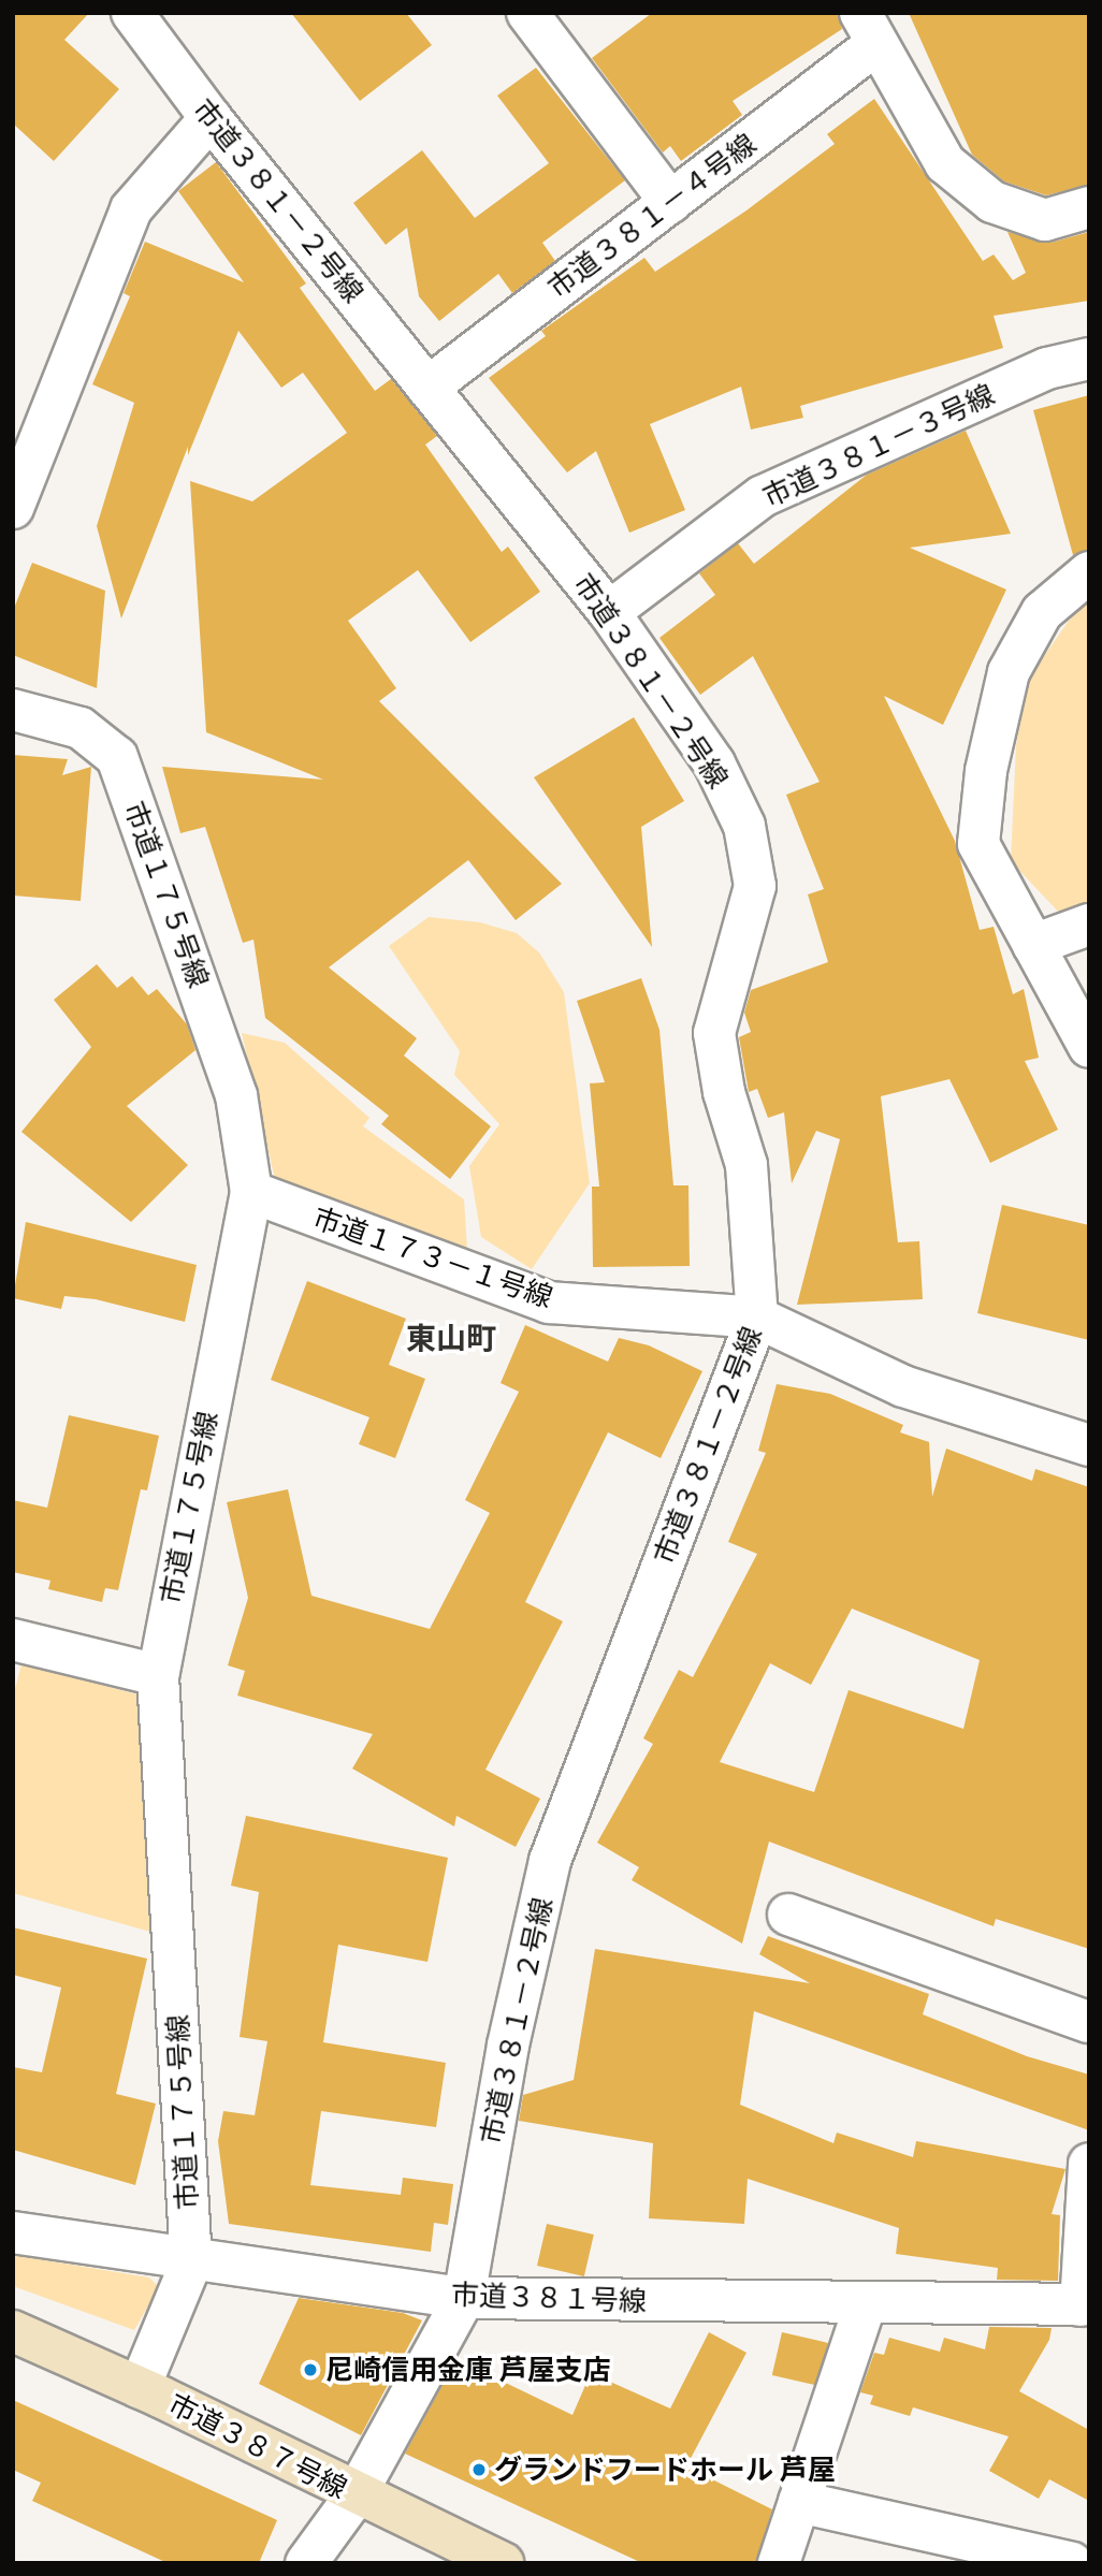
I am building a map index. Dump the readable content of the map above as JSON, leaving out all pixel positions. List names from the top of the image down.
{
  "streets": {
    "street": [
      "市道３８１－２号線",
      "市道３８１－４号線",
      "市道３８１－３号線",
      "市道１７５号線",
      "市道１７３－１号線",
      "市道３８１号線",
      "市道３８７号線"
    ]
  },
  "crossings": [
    ["市道３８１－２号線", "市道３８１－４号線"],
    ["市道３８１－２号線", "市道３８１－３号線"],
    ["市道３８１－２号線", "市道１７３－１号線"],
    ["市道３８１－２号線", "市道３８１号線"],
    ["市道３８１－２号線", "市道３８７号線"],
    ["市道１７５号線", "市道１７３－１号線"],
    ["市道１７５号線", "市道３８１号線"],
    ["市道１７５号線", "市道３８７号線"]
  ],
  "districts": ["東山町"],
  "places": ["尼崎信用金庫 芦屋支店", "グランドフードホール 芦屋"]
}
